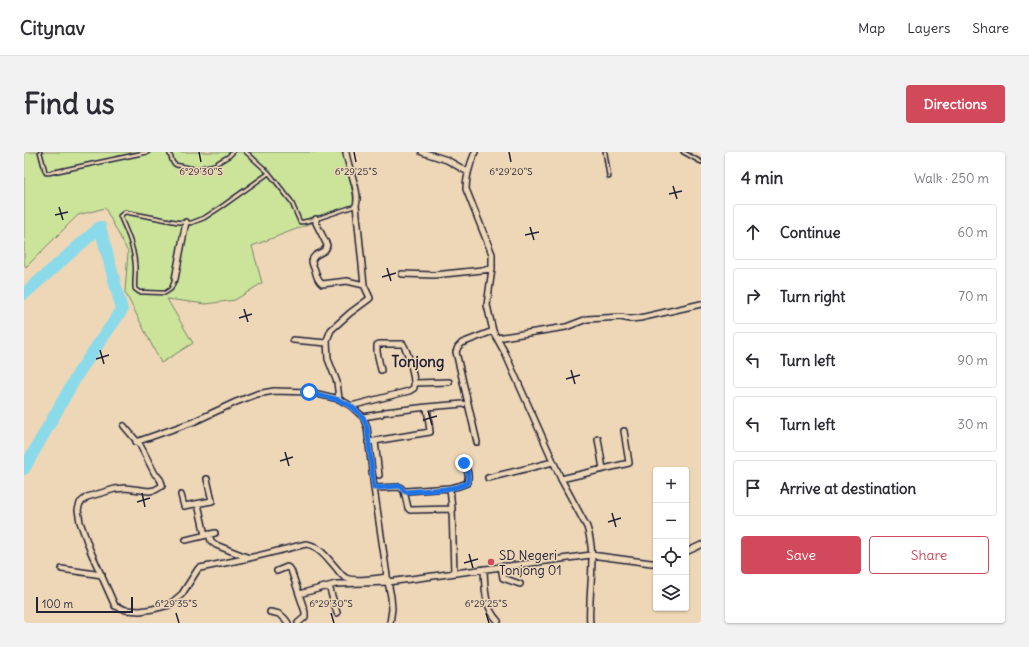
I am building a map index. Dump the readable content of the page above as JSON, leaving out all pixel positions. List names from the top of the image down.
{
  "districts": ["Tonjong"],
  "places": ["SD Negeri Tonjong 01"],
  "scale_bar": "100 m",
  "page": {
    "header": "Citynav",
    "nav": ["Map", "Layers", "Share"],
    "buttons": [
      "Directions",
      ["Save", "Share"]
    ],
    "title": "Find us",
    "heading": ["4 min", "Walk · 250 m"],
    "list": [
      ["Continue", "60 m"],
      ["Turn right", "70 m"],
      ["Turn left", "90 m"],
      ["Turn left", "30 m"],
      "Arrive at destination"
    ],
    "map_buttons": ["+", "−"],
    "scale": "100 m"
  },
  "coordinates": [
    "6°29'30\"S",
    "6°29'25\"S",
    "6°29'20\"S",
    "6°29'35\"S"
  ]
}
